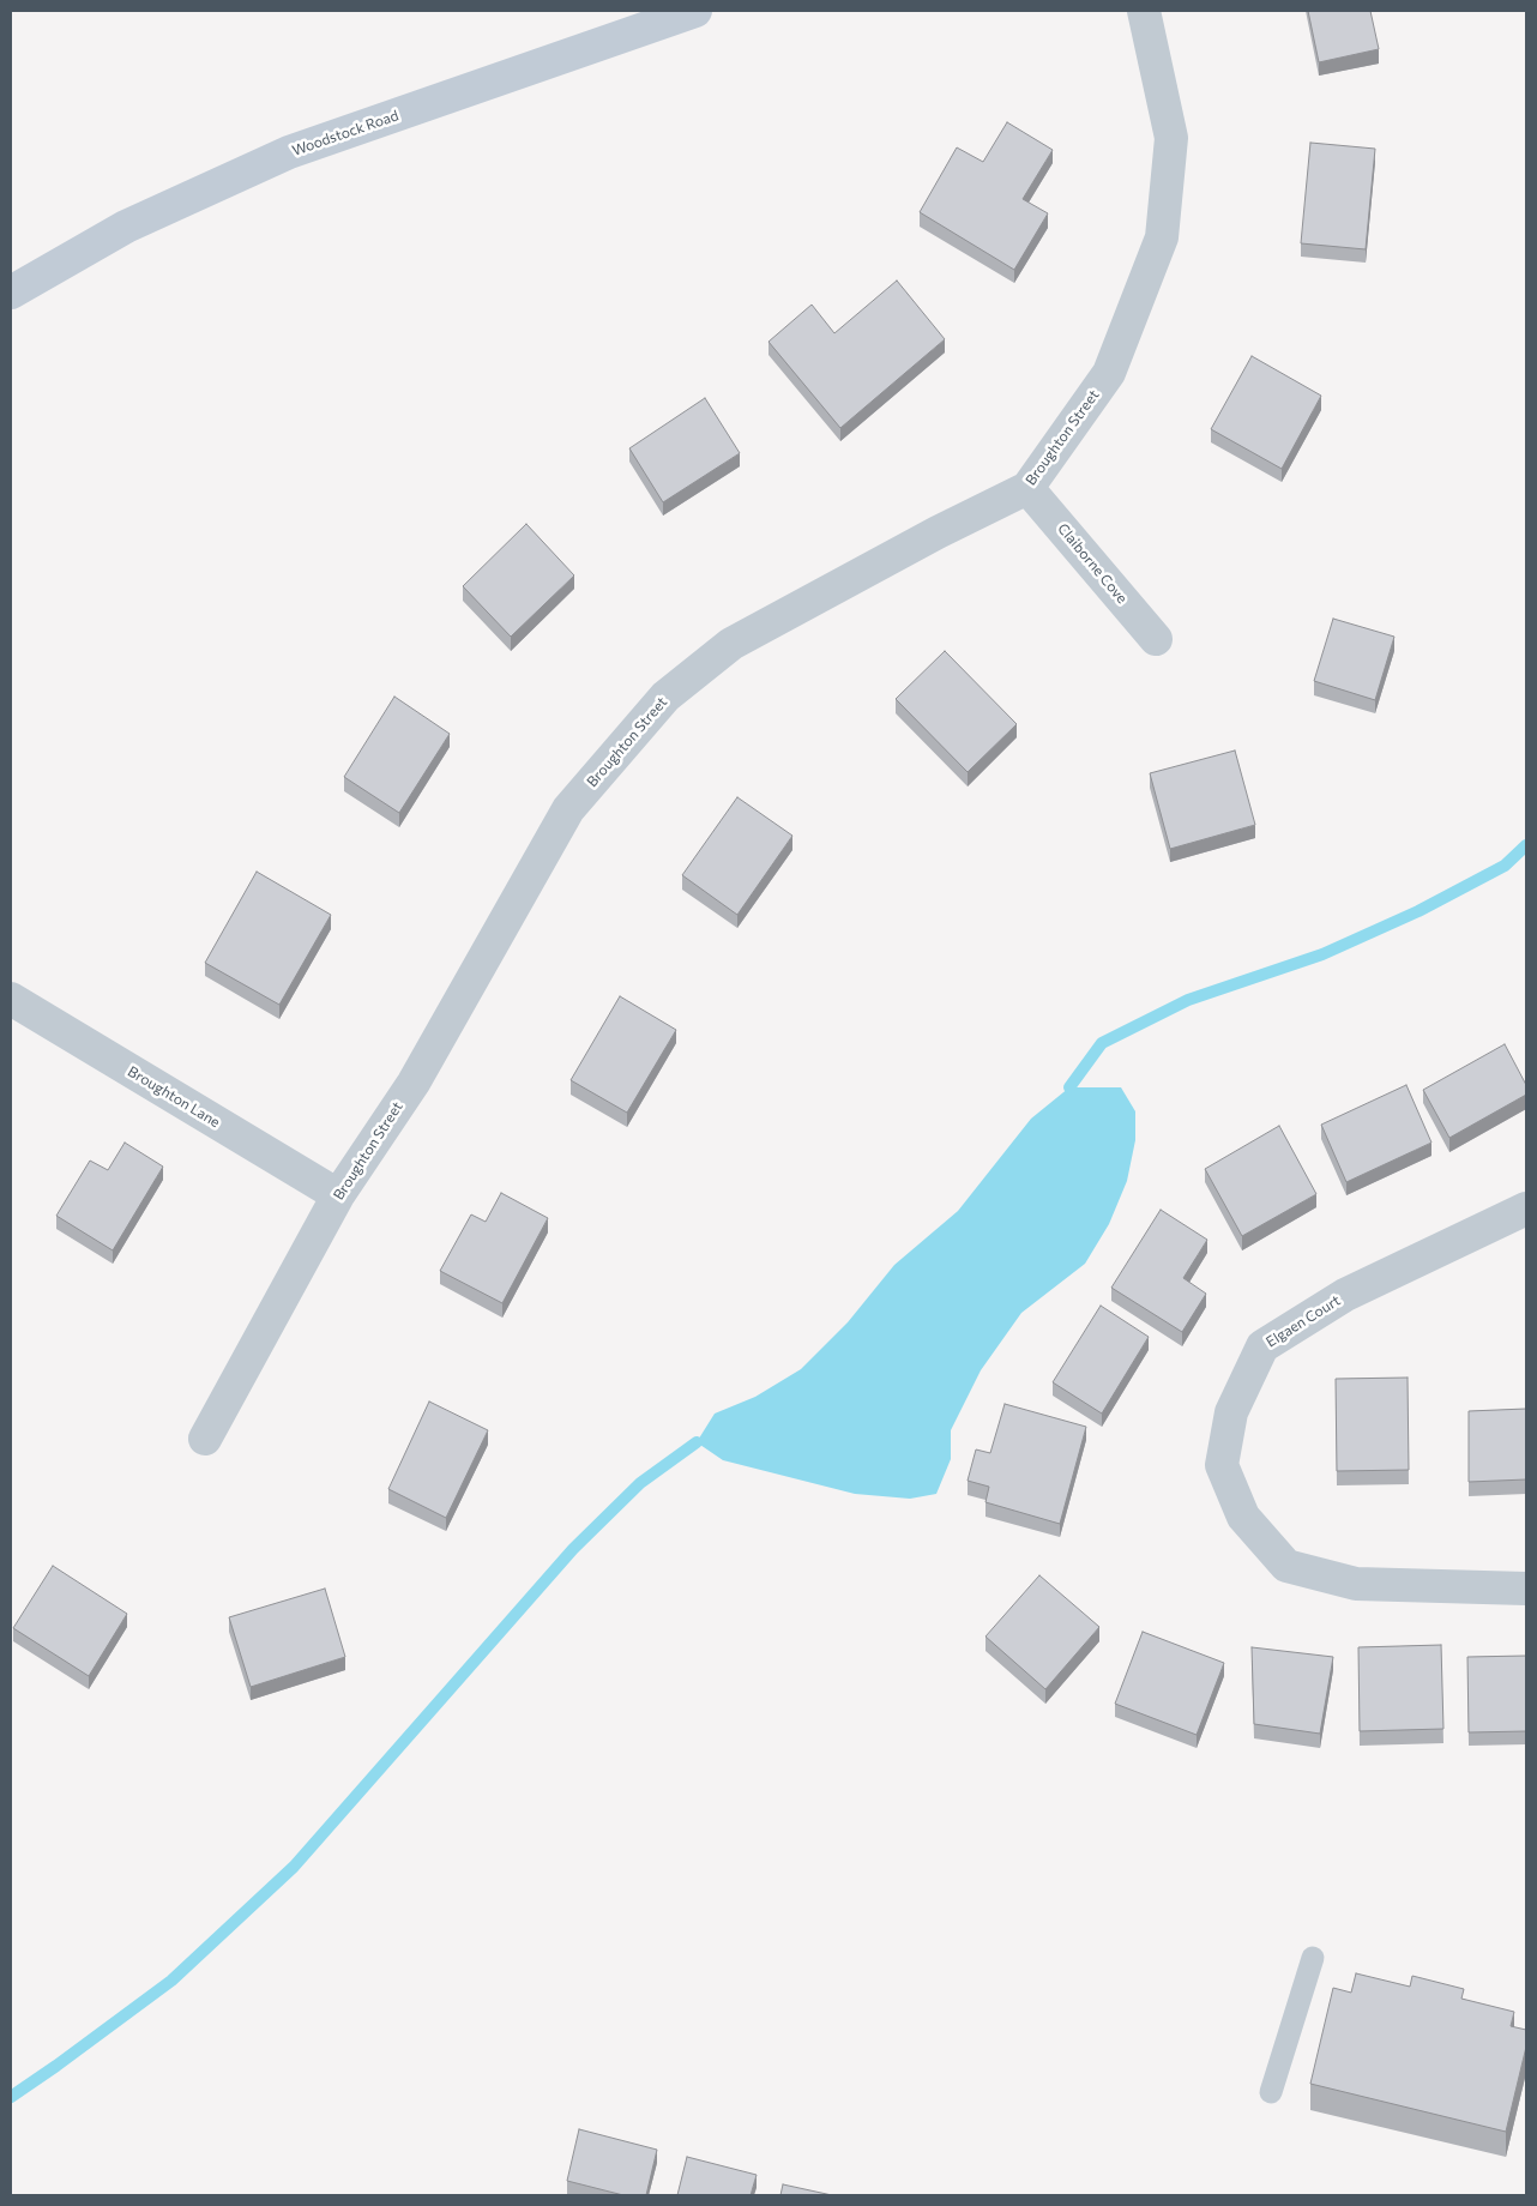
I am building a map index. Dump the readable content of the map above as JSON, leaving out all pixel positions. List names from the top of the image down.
{
  "streets": {
    "street": [
      "Woodstock Road",
      "Broughton Street",
      "Claiborne Cove",
      "Broughton Lane",
      "Elgaen Court"
    ]
  },
  "crossings": [
    ["Broughton Street", "Claiborne Cove"],
    ["Broughton Street", "Broughton Lane"]
  ]
}
